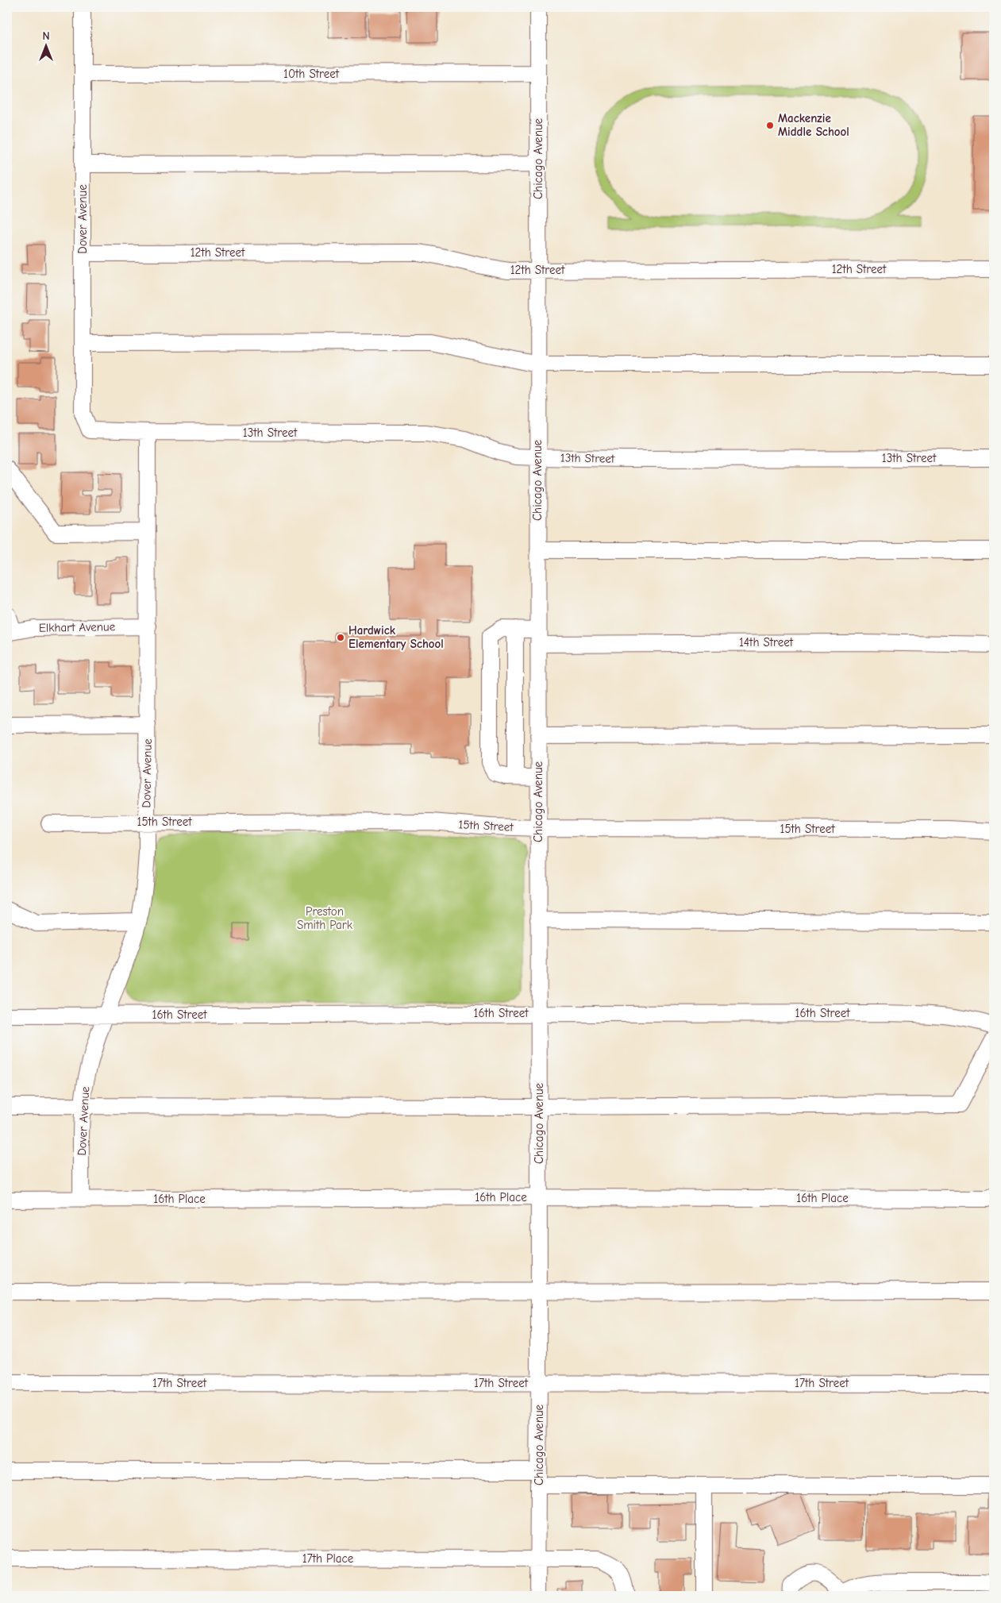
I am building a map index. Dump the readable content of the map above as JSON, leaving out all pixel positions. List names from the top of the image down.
{
  "streets": {
    "street": [
      "10th Street",
      "Chicago Avenue",
      "Dover Avenue",
      "12th Street",
      "13th Street",
      "Elkhart Avenue",
      "14th Street",
      "15th Street",
      "16th Street",
      "16th Place",
      "17th Street",
      "17th Place"
    ]
  },
  "crossings": [
    ["10th Street", "Chicago Avenue"],
    ["10th Street", "Dover Avenue"],
    ["Chicago Avenue", "12th Street"],
    ["Chicago Avenue", "13th Street"],
    ["Chicago Avenue", "14th Street"],
    ["Chicago Avenue", "15th Street"],
    ["Chicago Avenue", "16th Street"],
    ["Chicago Avenue", "16th Place"],
    ["Chicago Avenue", "17th Street"],
    ["Chicago Avenue", "17th Place"],
    ["Dover Avenue", "12th Street"],
    ["Dover Avenue", "13th Street"],
    ["Dover Avenue", "Elkhart Avenue"],
    ["Dover Avenue", "15th Street"],
    ["Dover Avenue", "16th Street"],
    ["Dover Avenue", "16th Place"]
  ],
  "parks": ["Preston Smith Park"],
  "places": ["Mackenzie Middle School", "Hardwick Elementary School"],
  "north": "top"
}
